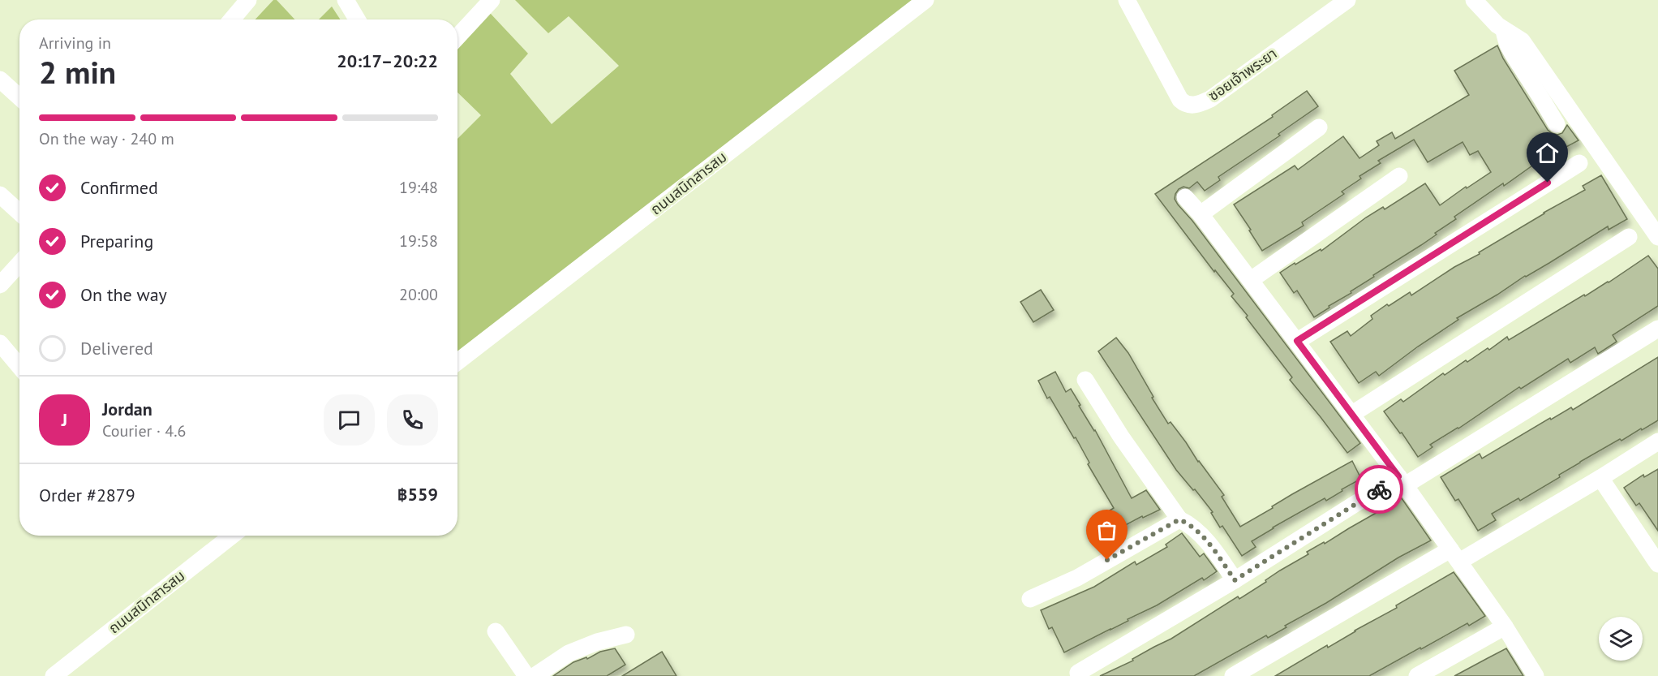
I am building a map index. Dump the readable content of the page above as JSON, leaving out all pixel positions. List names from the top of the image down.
{
  "streets": {
    "street": ["ซอยเจ้าพระยา", "ถนนสนิทสารสม"]
  },
  "page": {
    "heading": ["2 min", "Arriving in", "20:17–20:22"],
    "panel": [
      "Jordan",
      "Courier · 4.6",
      "Order #2879",
      "฿559"
    ],
    "bar": "On the way · 240 m",
    "list": [
      ["Confirmed", "19:48"],
      ["Preparing", "19:58"],
      ["On the way", "20:00"],
      "Delivered"
    ],
    "round": "J"
  }
}
